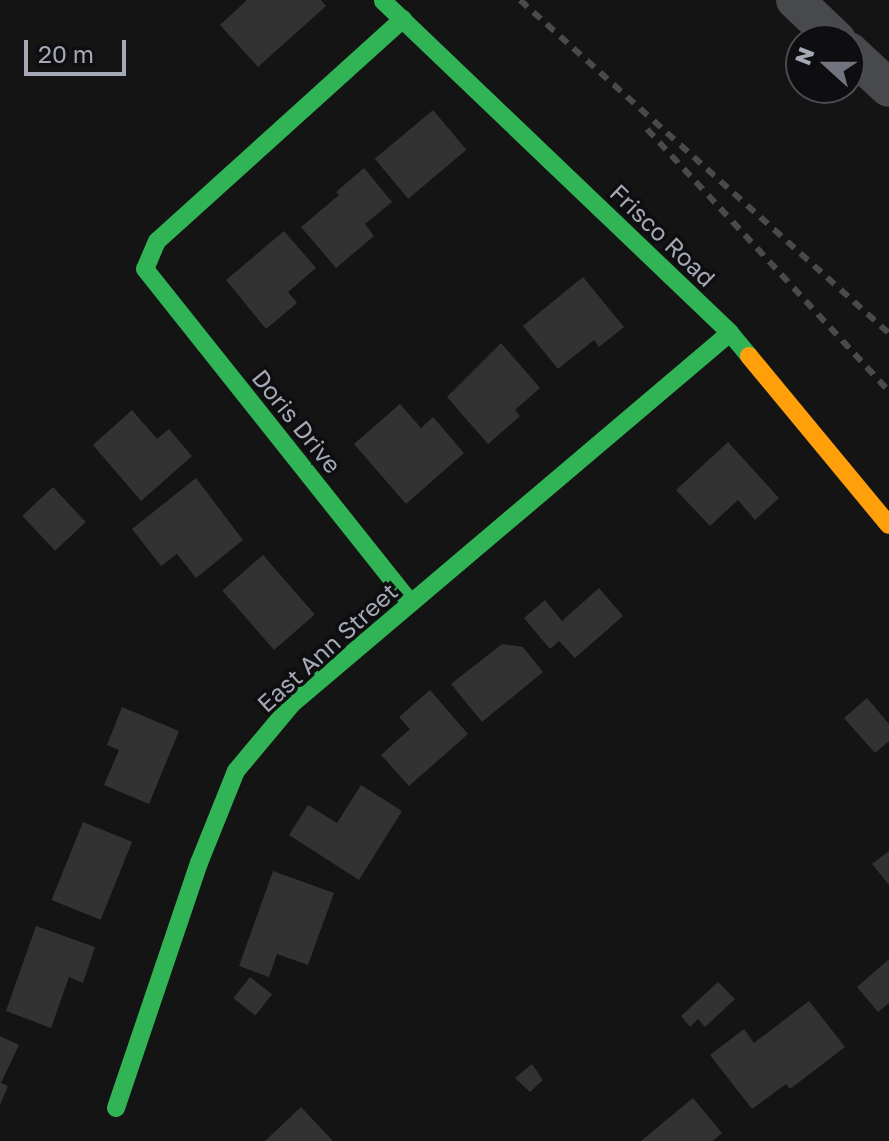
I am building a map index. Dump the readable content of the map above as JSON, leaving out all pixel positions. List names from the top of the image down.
{
  "streets": {
    "street": ["Frisco Road", "Doris Drive", "East Ann Street"]
  },
  "crossings": [
    ["Frisco Road", "Doris Drive"],
    ["Frisco Road", "East Ann Street"],
    ["Doris Drive", "East Ann Street"]
  ],
  "scale_bar": "20 m",
  "north": "left"
}
